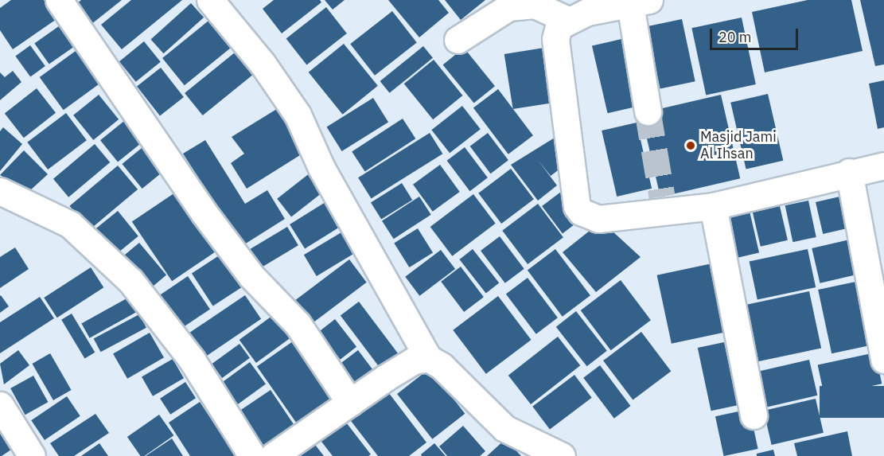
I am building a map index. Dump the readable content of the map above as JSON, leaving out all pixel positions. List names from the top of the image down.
{
  "places": ["Masjid Jami Al Ihsan"],
  "scale_bar": "20 m"
}
